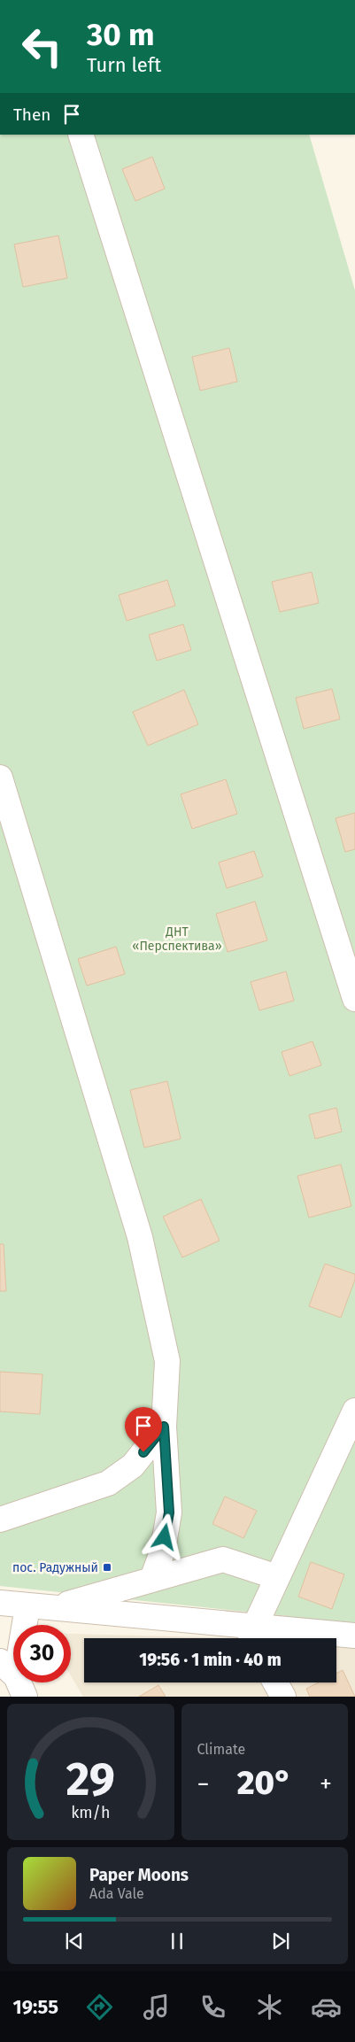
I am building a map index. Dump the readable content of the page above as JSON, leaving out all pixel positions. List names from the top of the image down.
{
  "parks": ["ДНТ «Перспектива»"],
  "places": {
    "transit": ["пос. Радужный"]
  },
  "page": {
    "turn": ["30 m", "Turn left"],
    "then": "Then",
    "limit": "30",
    "trip": "19:56 · 1 min · 40 m",
    "tile": "Climate",
    "heat": ["−", "20°", "+"],
    "song": ["Paper Moons", "Ada Vale"],
    "tabs": "19:55",
    "gauge": ["29", "km/h"]
  }
}
